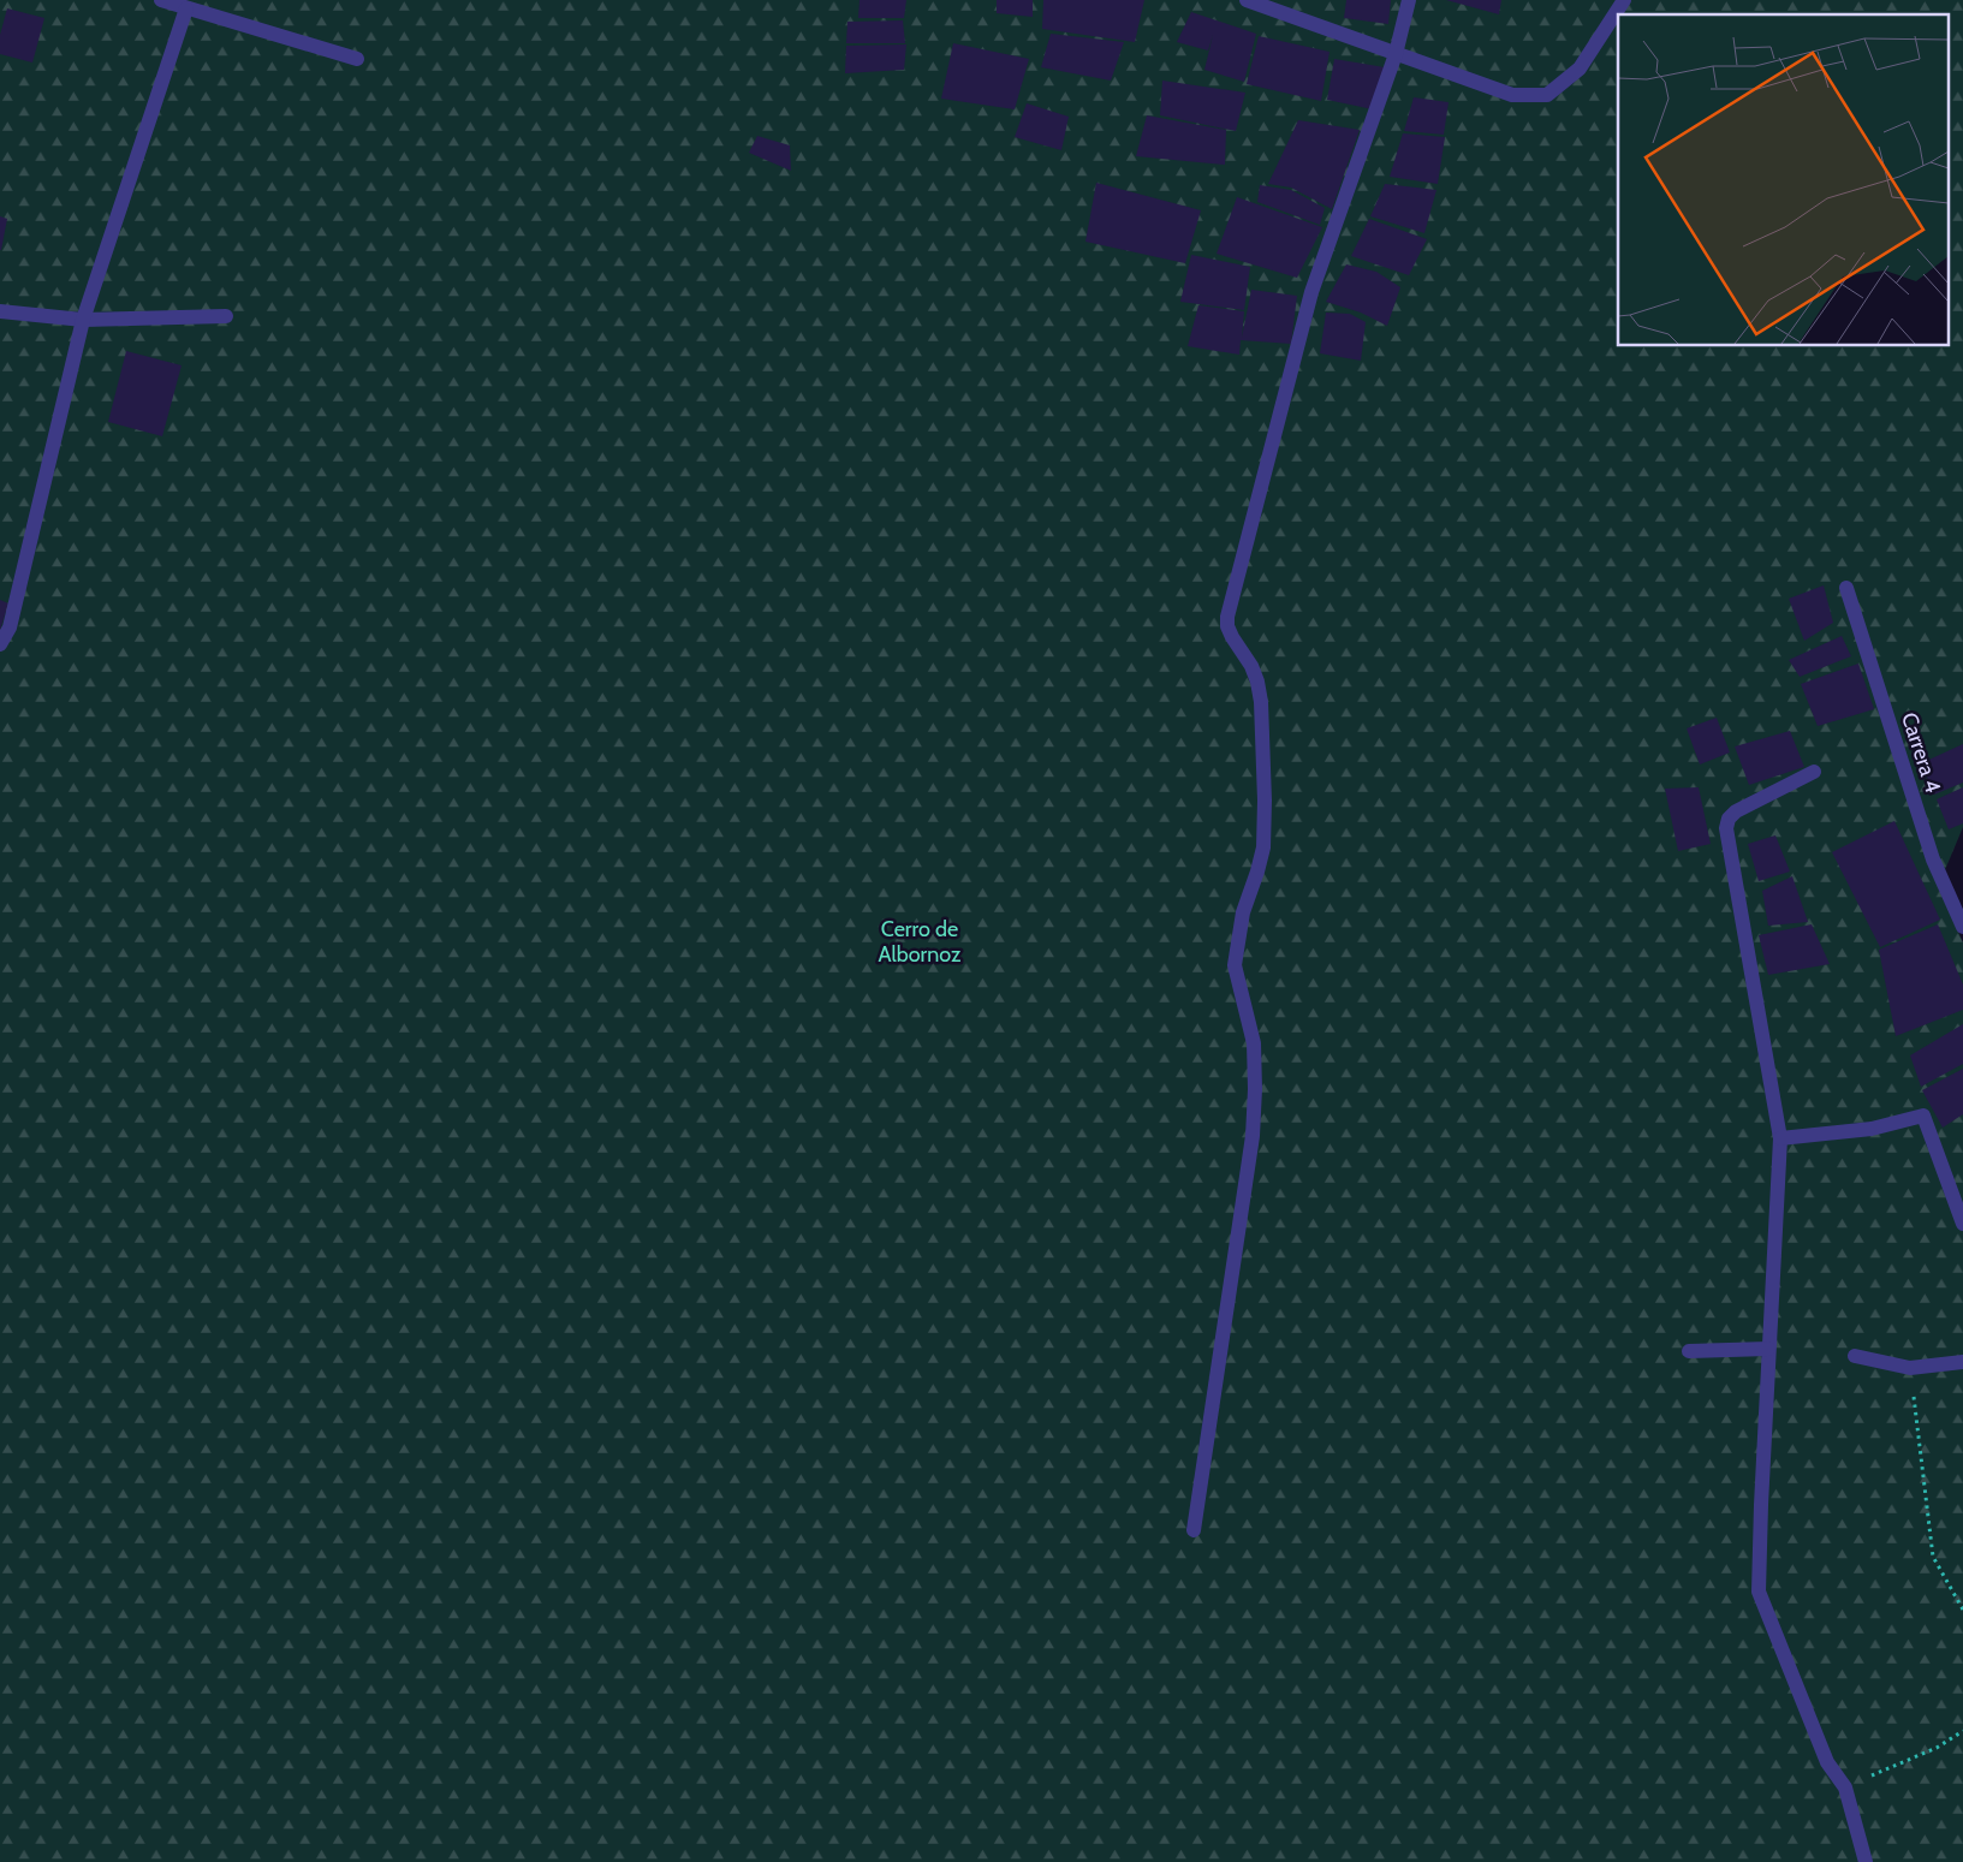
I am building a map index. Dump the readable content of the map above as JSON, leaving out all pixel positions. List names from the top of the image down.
{
  "streets": {
    "street": ["Carrera 4"]
  },
  "parks": ["Cerro de Albornoz"]
}
